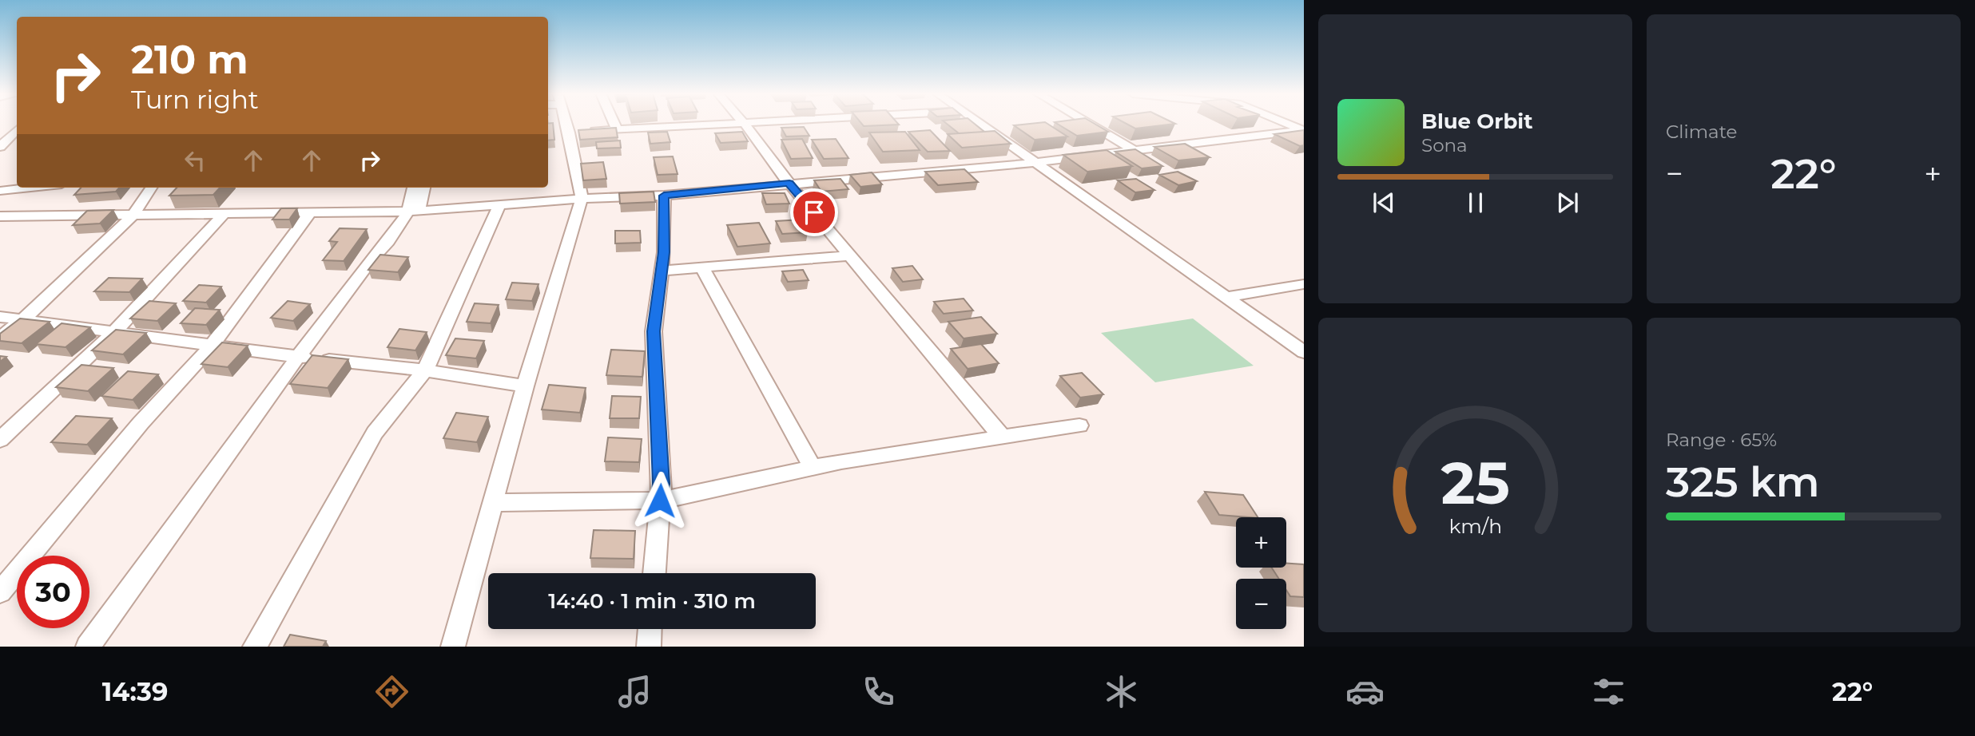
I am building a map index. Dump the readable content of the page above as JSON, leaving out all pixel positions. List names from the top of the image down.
{
  "page": {
    "tile": [
      "Climate",
      ["Range · 65%", "325 km"]
    ],
    "turn": ["210 m", "Turn right"],
    "song": ["Blue Orbit", "Sona"],
    "heat": ["−", "22°", "+"],
    "map_buttons": ["+", "−"],
    "limit": "30",
    "trip": "14:40 · 1 min · 310 m",
    "tabs": ["14:39", "22°"],
    "gauge": ["25", "km/h"]
  }
}
